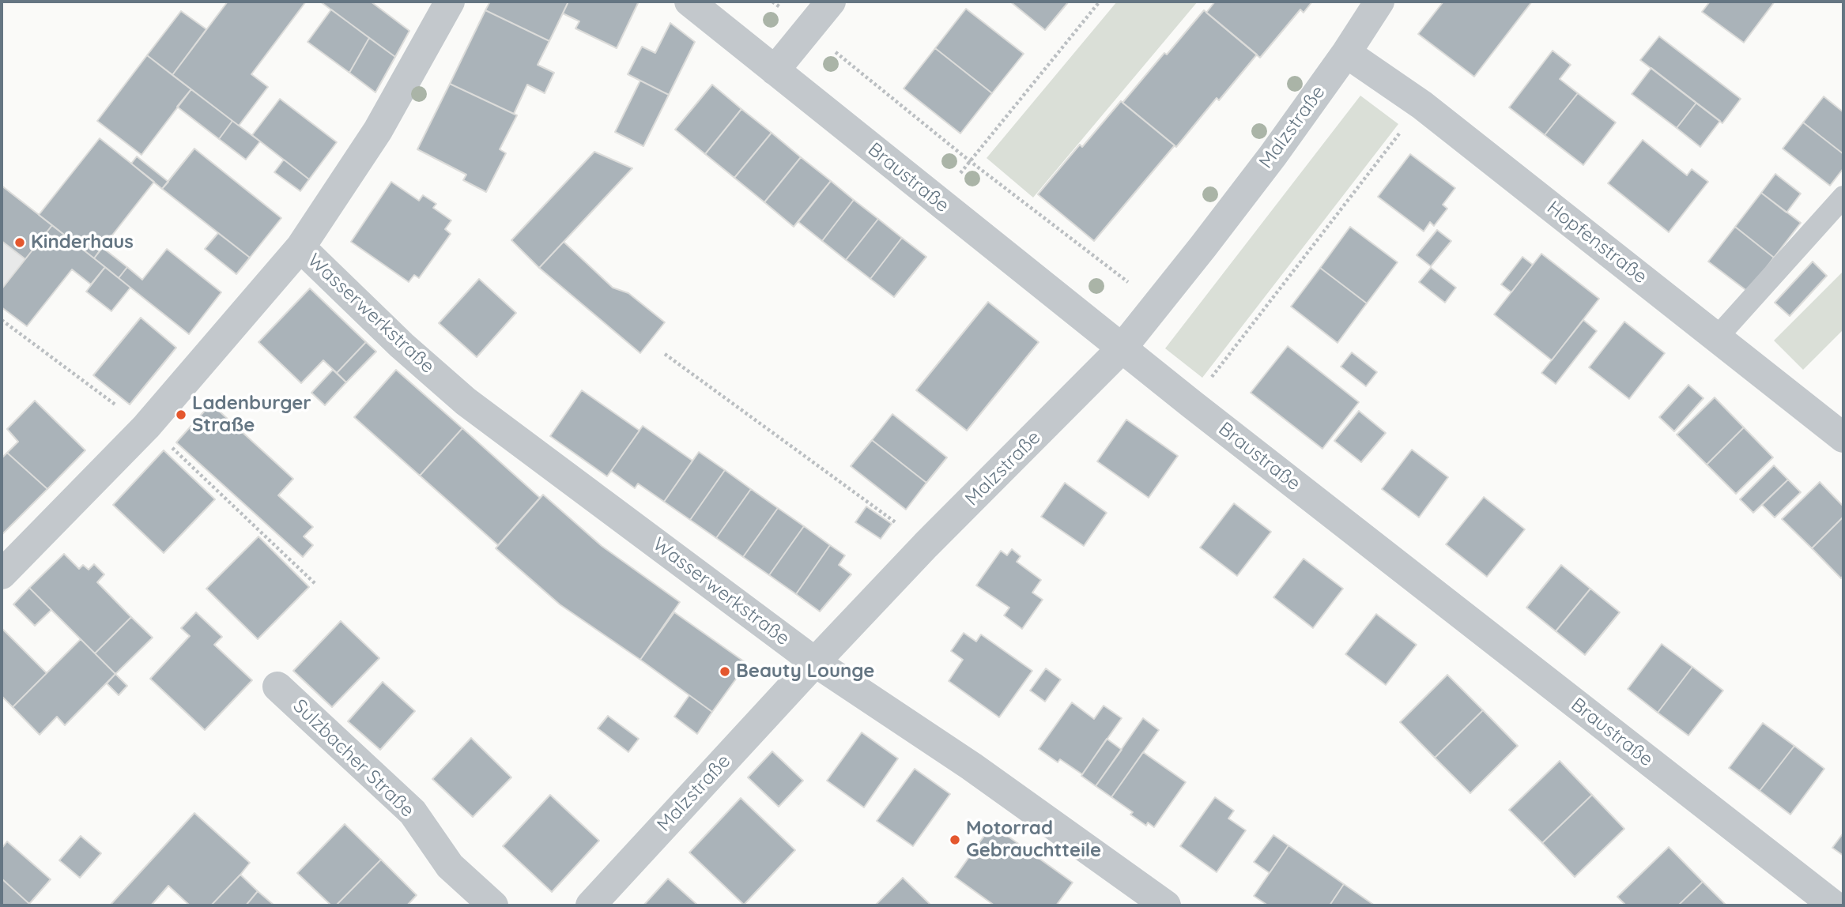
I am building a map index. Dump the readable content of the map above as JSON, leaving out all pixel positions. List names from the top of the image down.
{
  "streets": {
    "street": [
      "Malzstraße",
      "Braustraße",
      "Hopfenstraße",
      "Wasserwerkstraße",
      "Sulzbacher Straße"
    ]
  },
  "crossings": [
    ["Malzstraße", "Braustraße"],
    ["Malzstraße", "Hopfenstraße"],
    ["Malzstraße", "Wasserwerkstraße"]
  ],
  "places": [
    "Kinderhaus",
    "Ladenburger Straße",
    "Beauty Lounge",
    "Motorrad Gebrauchtteile"
  ]
}
